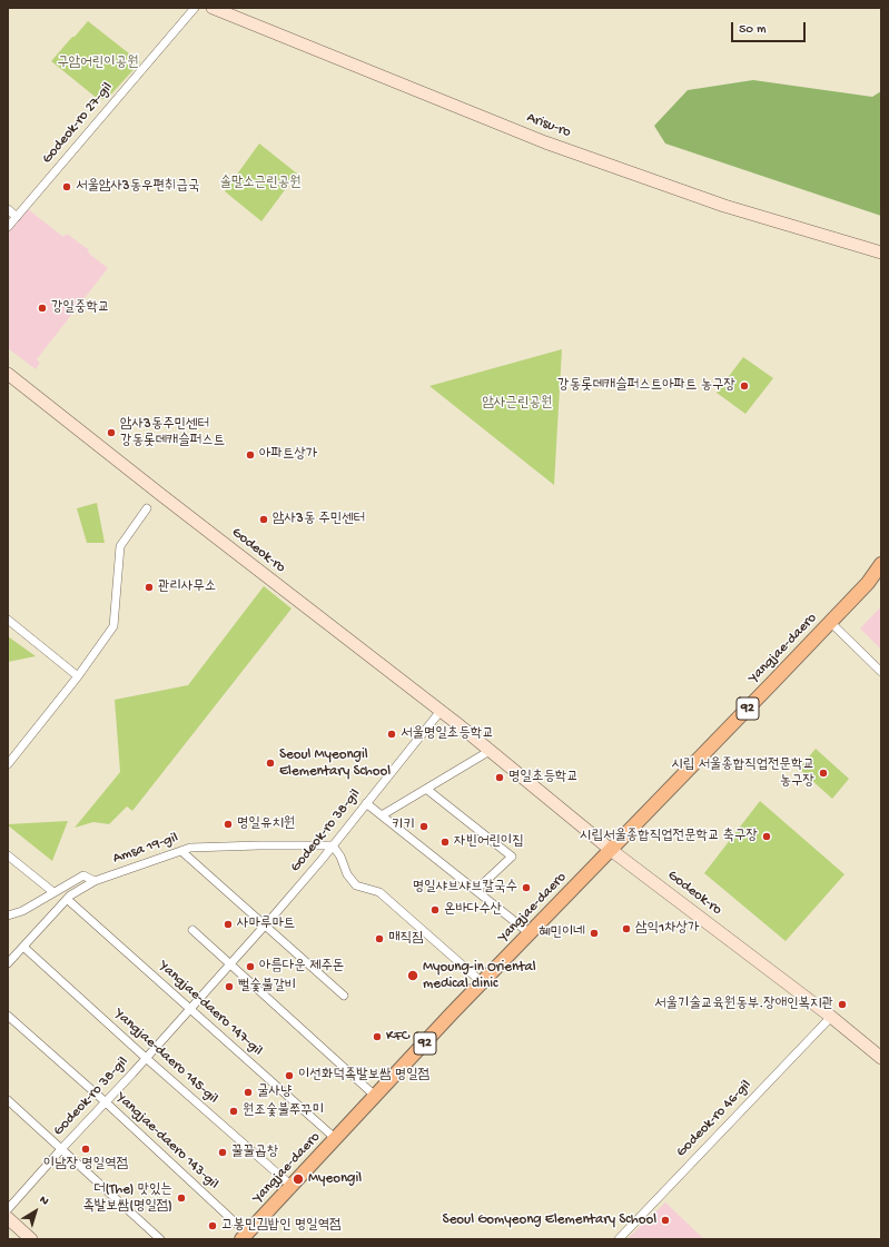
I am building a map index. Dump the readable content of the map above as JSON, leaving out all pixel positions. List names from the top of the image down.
{
  "streets": {
    "main road": [
      "Arisu-ro",
      "Godeok-ro",
      "Yangjae-daero",
      "92"
    ],
    "street": [
      "Godeok-ro 27-gil",
      "Godeok-ro 38-gil",
      "Amsa 19-gil",
      "Yangjae-daero 147-gil",
      "Yangjae-daero 145-gil",
      "Godeok-ro 46-gil",
      "Yangjae-daero 143-gil"
    ]
  },
  "crossings": [
    ["Godeok-ro", "Yangjae-daero"],
    ["Godeok-ro", "Godeok-ro 38-gil"],
    ["Godeok-ro", "Godeok-ro 46-gil"],
    ["Yangjae-daero", "Yangjae-daero 147-gil"],
    ["Yangjae-daero", "Yangjae-daero 145-gil"],
    ["Yangjae-daero", "Yangjae-daero 143-gil"],
    ["Godeok-ro 38-gil", "Amsa 19-gil"],
    ["Godeok-ro 38-gil", "Yangjae-daero 147-gil"],
    ["Godeok-ro 38-gil", "Yangjae-daero 145-gil"],
    ["Godeok-ro 38-gil", "Yangjae-daero 143-gil"]
  ],
  "parks": ["구암어린이공원", "솔말소근린공원", "암사근린공원"],
  "places": [
    "서울암사3동우편취급국",
    "강일중학교",
    "강동롯데캐슬퍼스트아파트 농구장",
    "암사3동주민센터 강동롯데캐슬퍼스트",
    "아파트상가",
    "암사3동 주민센터",
    "관리사무소",
    "서울명일초등학교",
    "Seoul Myeongil Elementary School",
    "시립 서울종합직업전문학교 농구장",
    "명일초등학교",
    "명일유치원",
    "키키",
    "시립서울종합직업전문학교 축구장",
    "자빈어린이집",
    "명일샤브샤브칼국수",
    "온바다수산",
    "사마루마트",
    "삼익1차상가",
    "혜민이네",
    "매직짐",
    "아름다운 제주돈",
    "Myoung-in Oriental medical clinic",
    "뻘숯불갈비",
    "서울기술교육원동부.장애인복지관",
    "KFC",
    "이선화덕족발보쌈 명일점",
    "굴사냥",
    "원조숯불쭈꾸미",
    "이남장 명일역점",
    "꿀꿀곱창",
    "Myeongil",
    "더(The) 맛있는 족발보쌈(명일점)",
    "Seoul Gomyeong Elementary School",
    "고봉민김밥인 명일역점"
  ],
  "scale_bar": "50 m",
  "north": "top right"
}
